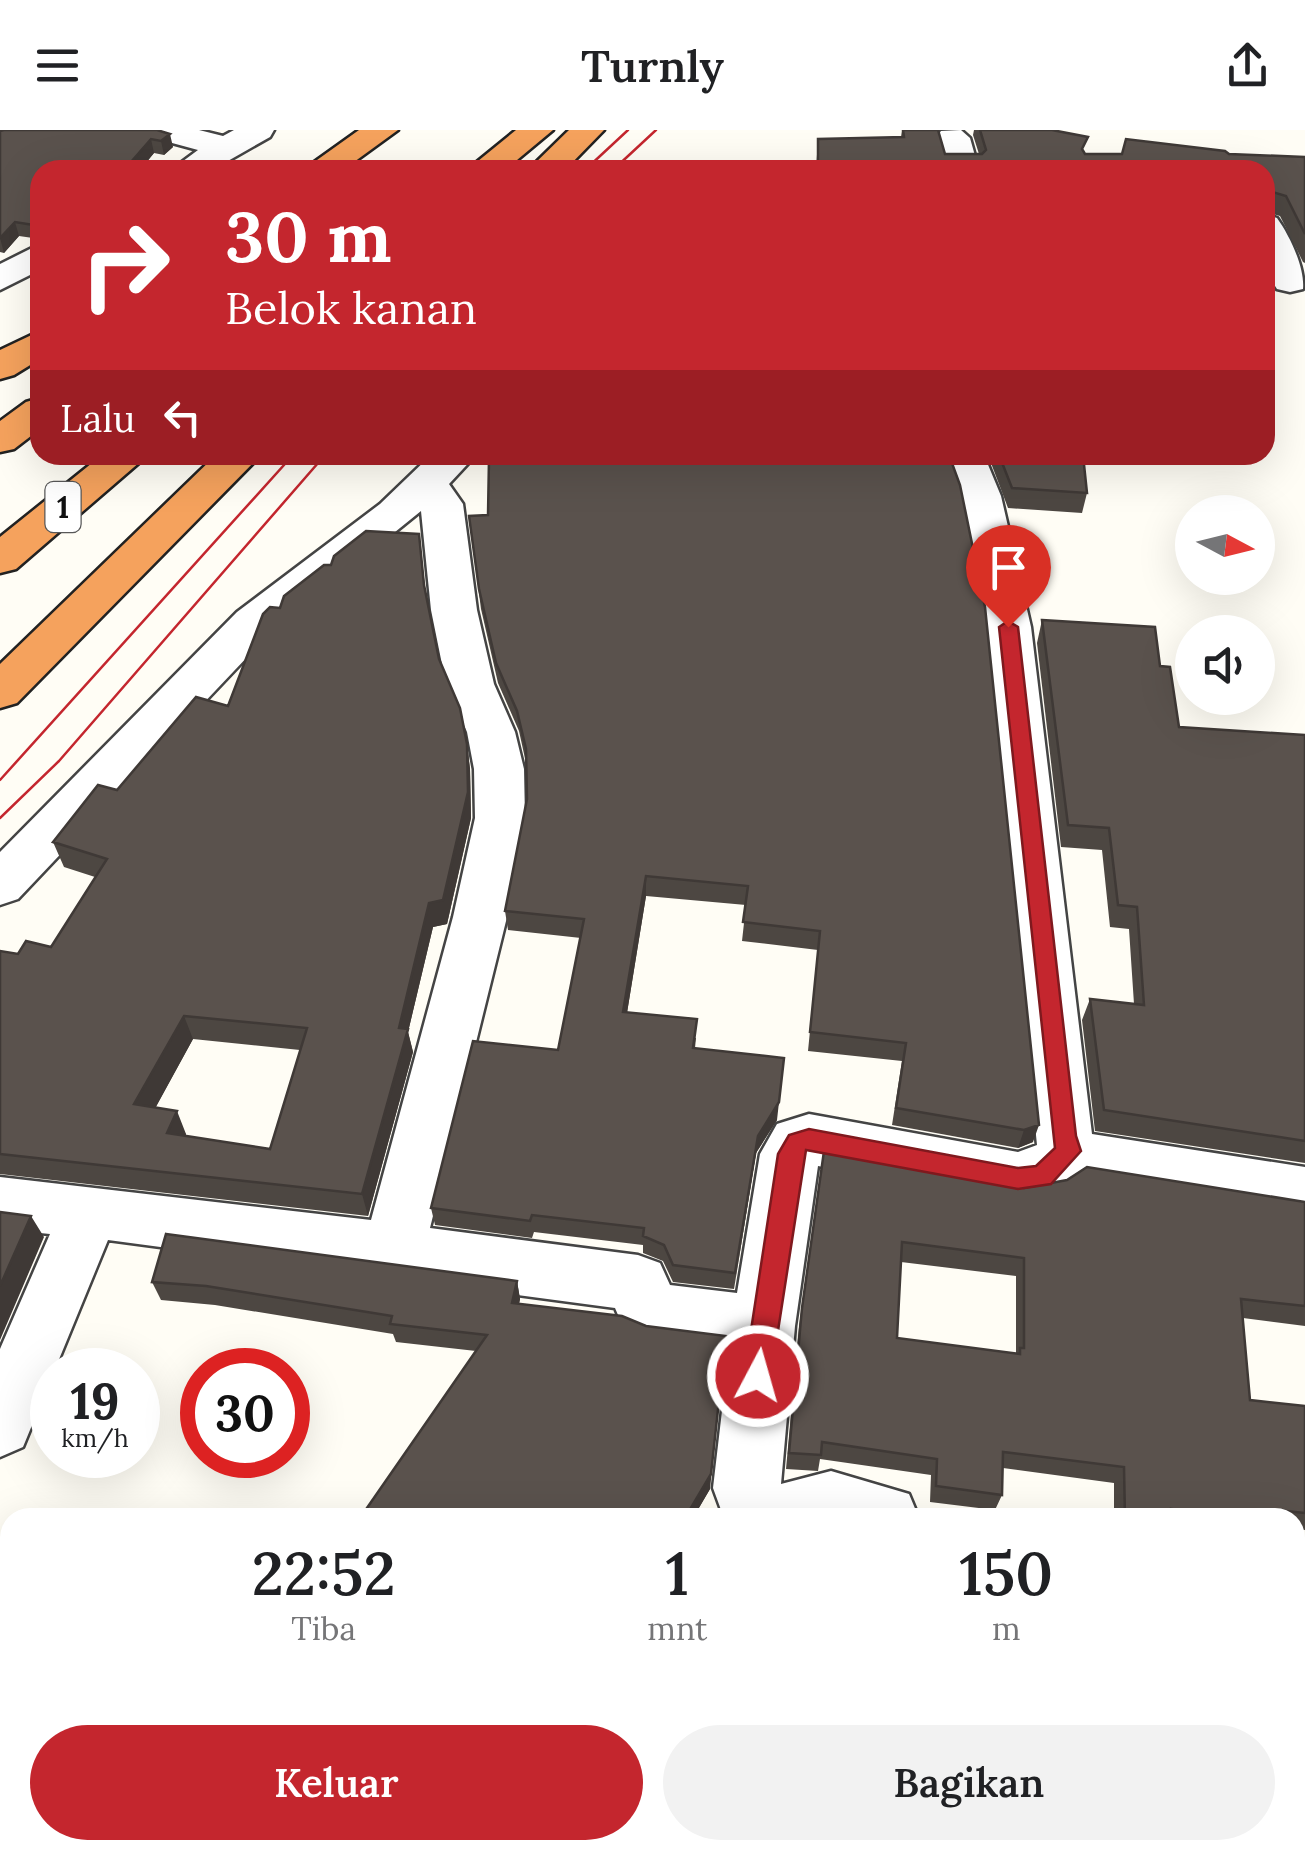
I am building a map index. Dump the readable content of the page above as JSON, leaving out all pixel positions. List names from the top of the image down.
{
  "streets": {
    "highway": ["1"]
  },
  "north": "right",
  "page": {
    "header": "Turnly",
    "turn": ["30 m", "Belok kanan"],
    "then": "Lalu",
    "speed": "19 km/h",
    "limit": "30",
    "eta": [
      "22:52",
      "Tiba",
      "1",
      "mnt",
      "150",
      "m"
    ],
    "buttons": ["Keluar", "Bagikan"]
  }
}
